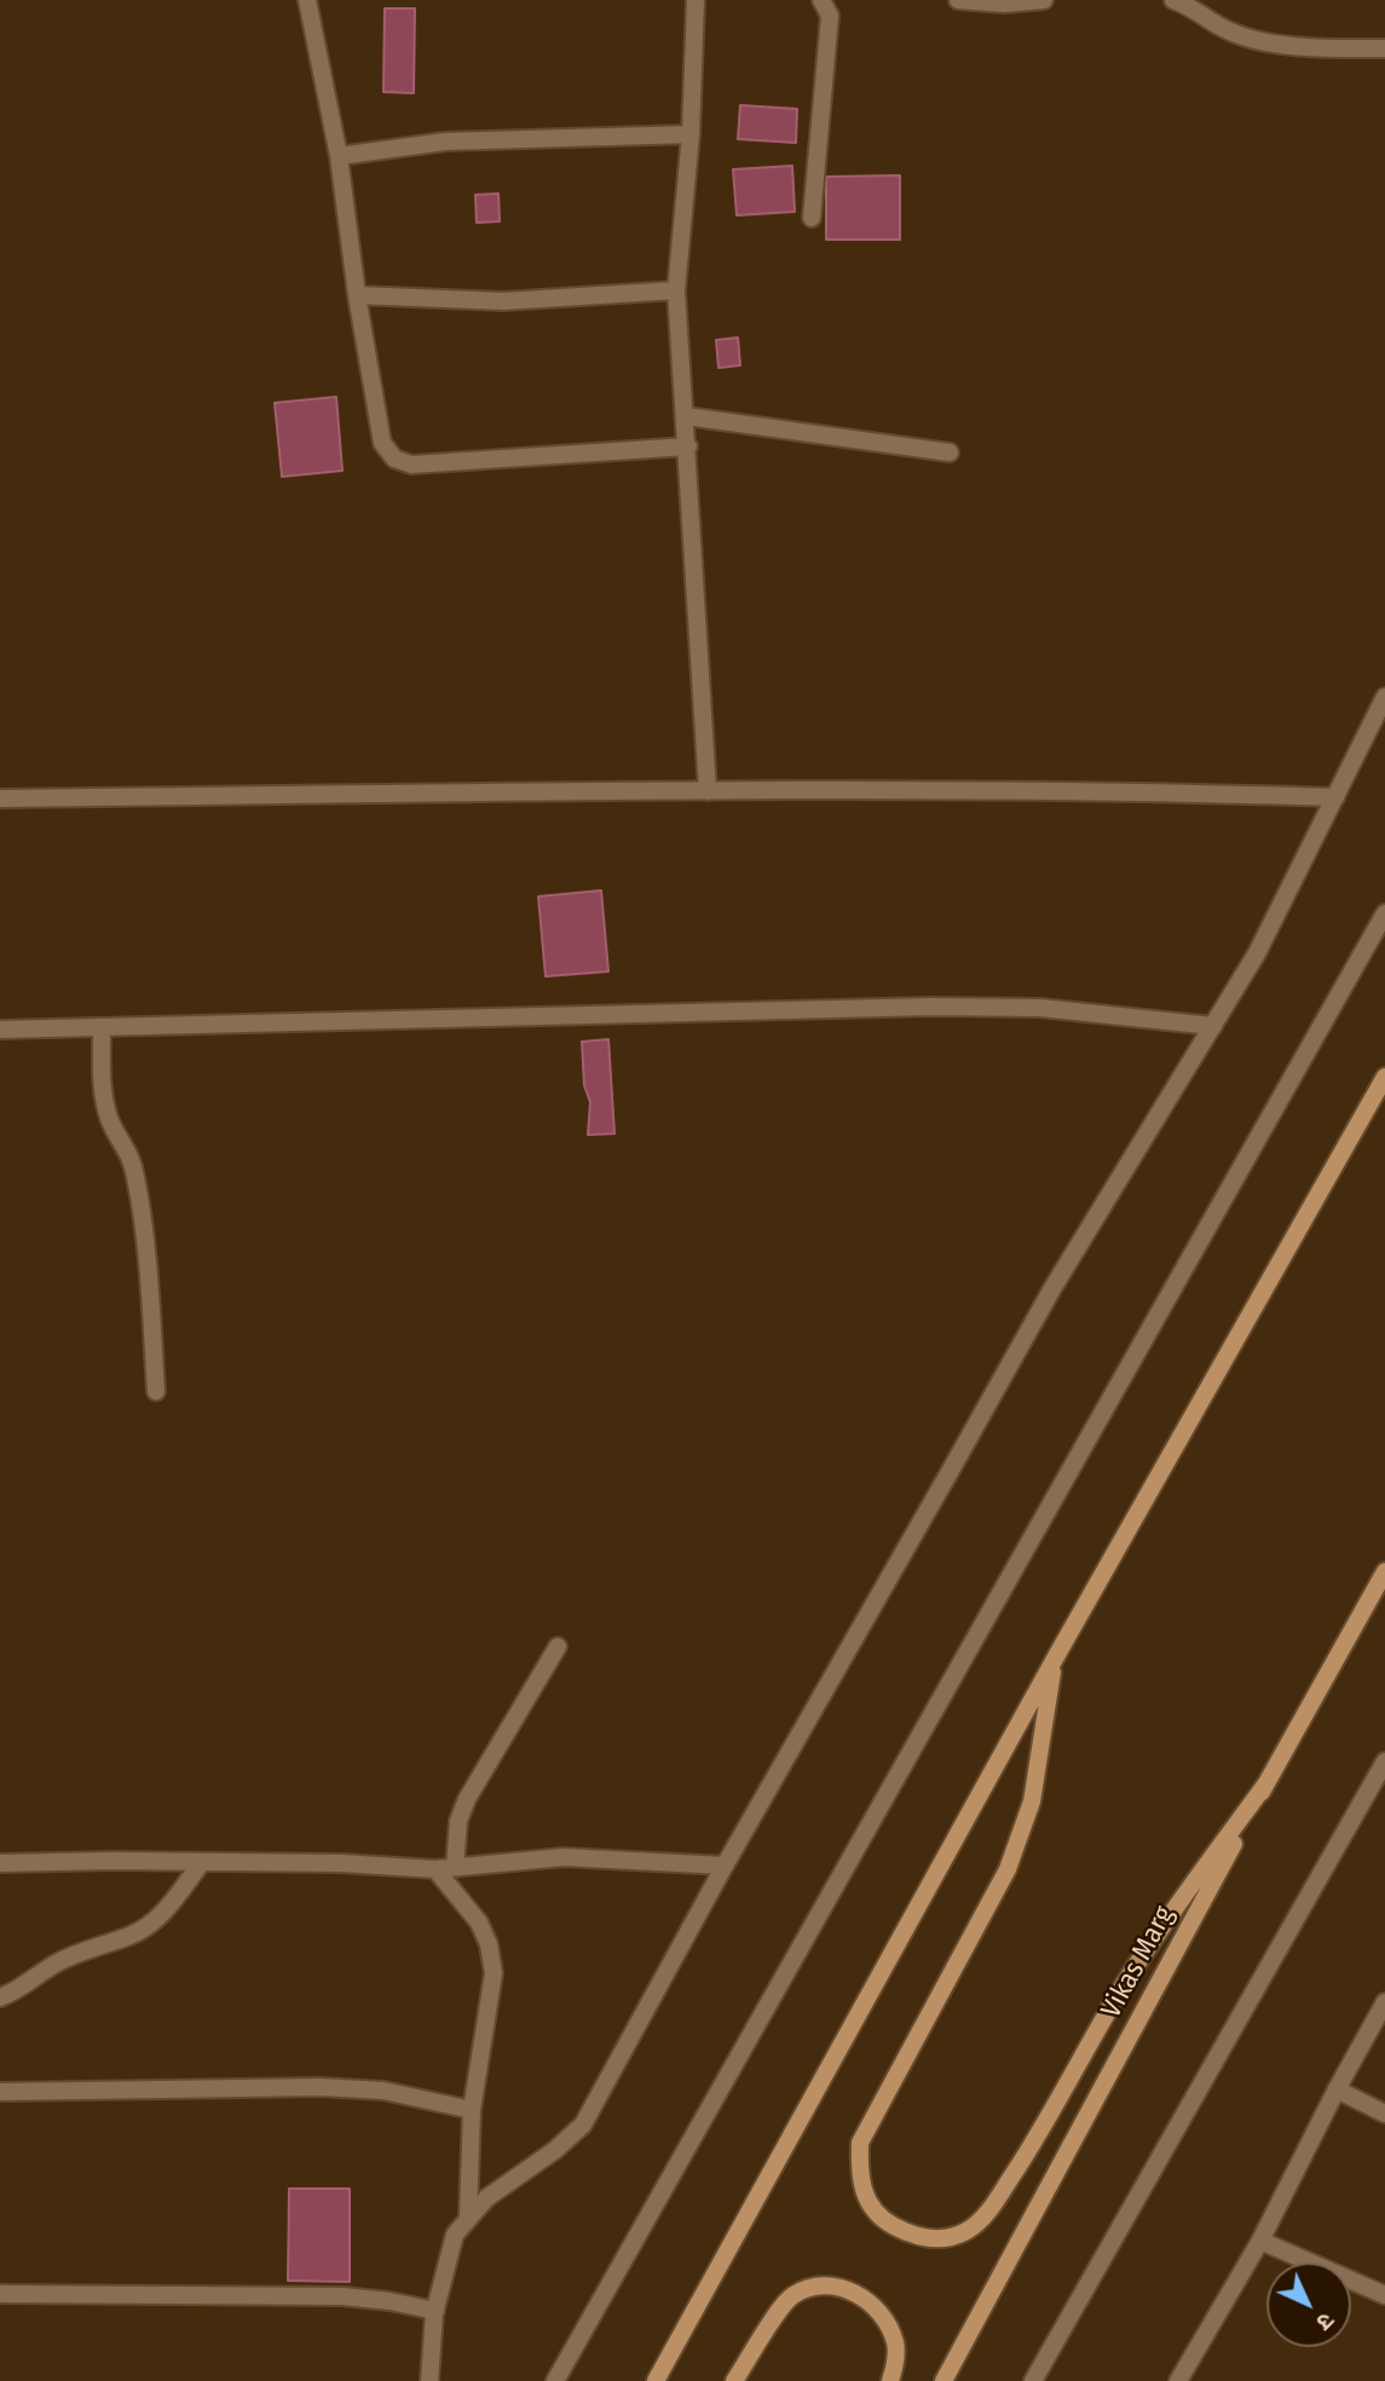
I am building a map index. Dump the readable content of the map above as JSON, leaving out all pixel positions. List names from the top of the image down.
{
  "streets": {
    "main road": ["Vikas Marg"]
  },
  "north": "bottom right"
}
